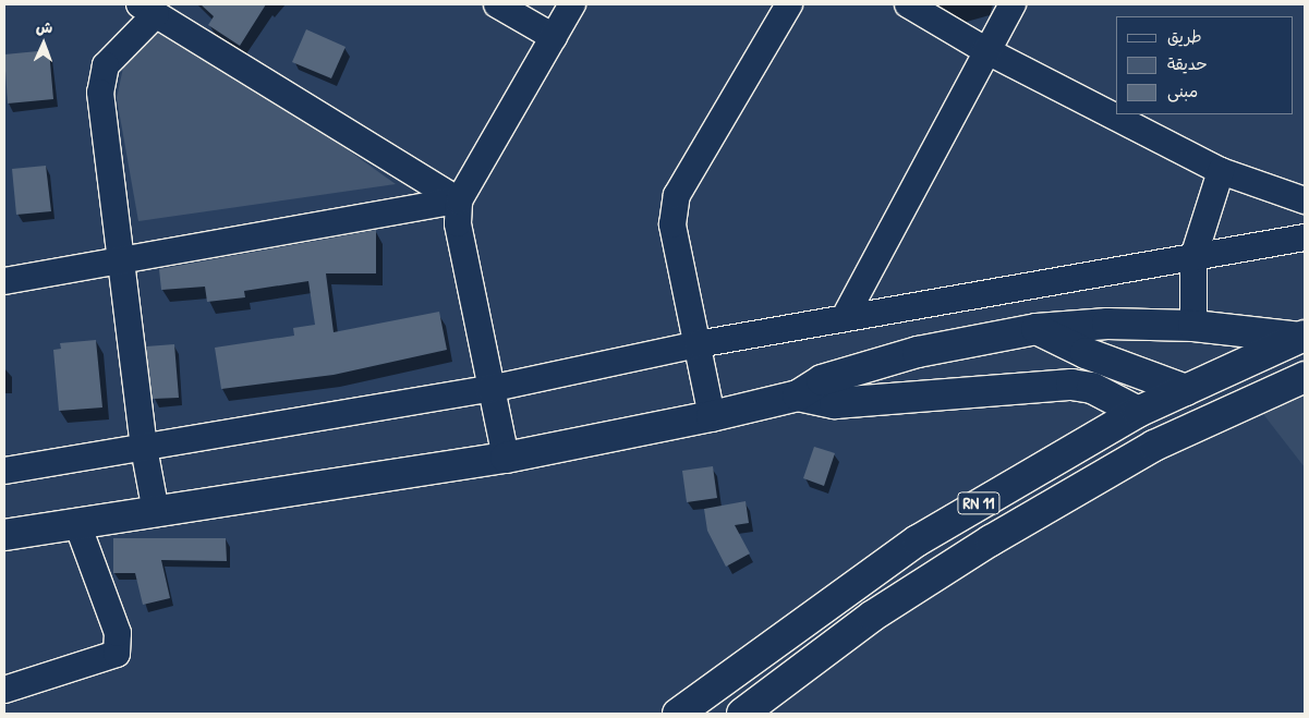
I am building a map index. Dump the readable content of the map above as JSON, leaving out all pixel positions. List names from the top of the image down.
{
  "streets": {
    "main road": ["RN 11"]
  },
  "legend": ["طريق", "حديقة", "مبنى"],
  "north": "top"
}
